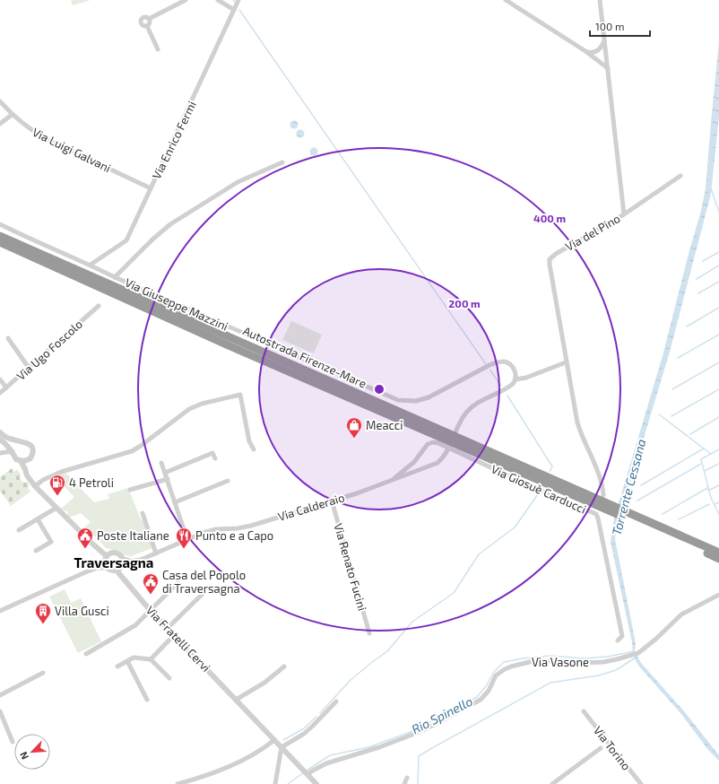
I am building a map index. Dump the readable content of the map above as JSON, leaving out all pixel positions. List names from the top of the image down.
{
  "streets": {
    "highway": ["Autostrada Firenze-Mare"],
    "street": [
      "Via Enrico Fermi",
      "Via Luigi Galvani",
      "Via del Pino",
      "Via Giuseppe Mazzini",
      "Via Ugo Foscolo",
      "Via Giosuè Carducci",
      "Via Calderaio",
      "Via Renato Fucini",
      "Via Fratelli Cervi",
      "Via Vasone",
      "Via Torino"
    ]
  },
  "crossings": [
    ["Via Enrico Fermi", "Via Luigi Galvani"],
    ["Via Enrico Fermi", "Via Giuseppe Mazzini"],
    ["Via Giuseppe Mazzini", "Via Calderaio"],
    ["Via Giosuè Carducci", "Via Calderaio"],
    ["Via Calderaio", "Via Renato Fucini"],
    ["Via Calderaio", "Via Fratelli Cervi"],
    ["Via Fratelli Cervi", "Via Vasone"]
  ],
  "districts": ["Traversagna"],
  "water": ["Torrente Cessana", "Rio Spinello"],
  "places": {
    "shop": ["Meacci"],
    "fuel station": ["4 Petroli"],
    "public building": ["Poste Italiane", "Casa del Popolo di Traversagna"],
    "restaurant": ["Punto e a Capo"],
    "building": ["Villa Gusci"]
  },
  "scale_bar": "100 m",
  "north": "bottom left",
  "rings": ["400 m", "200 m"]
}
